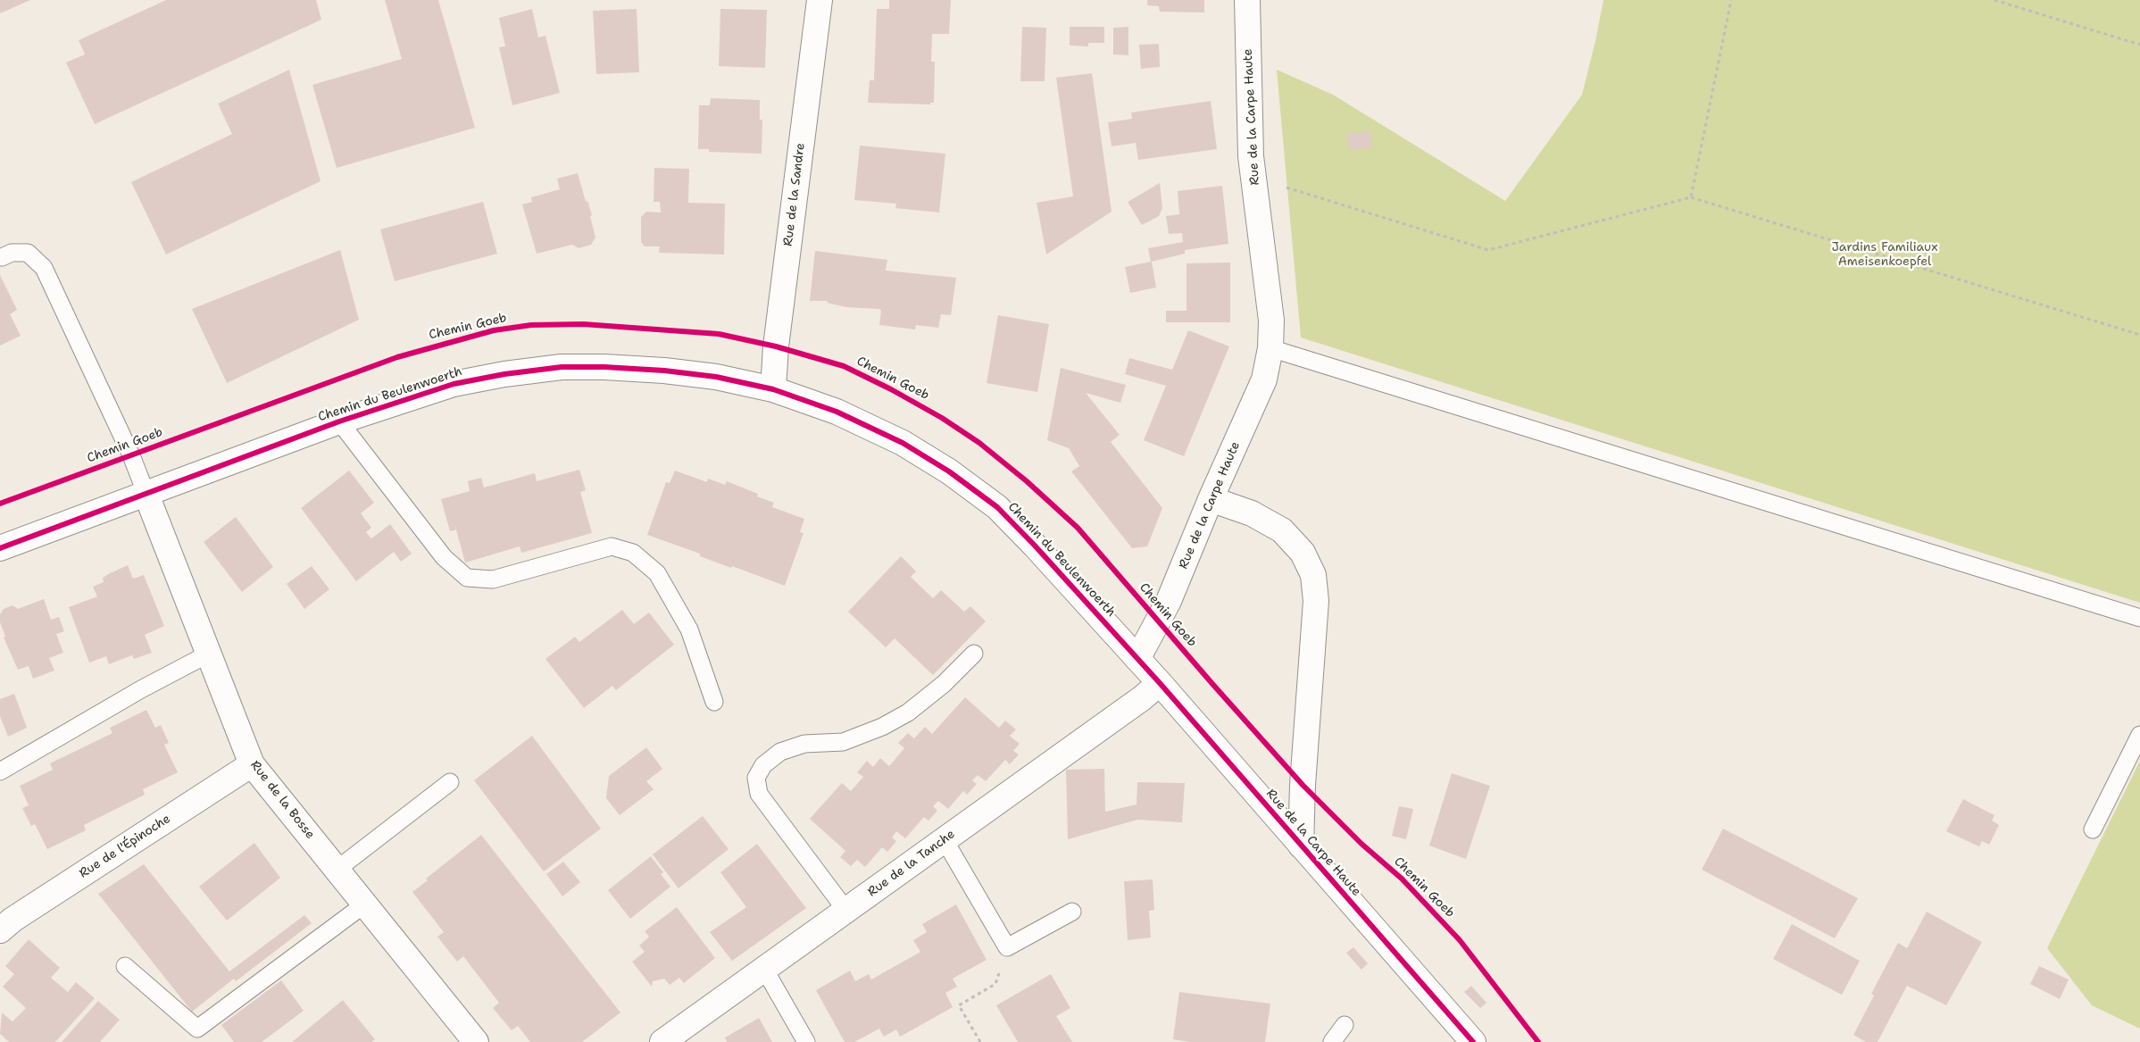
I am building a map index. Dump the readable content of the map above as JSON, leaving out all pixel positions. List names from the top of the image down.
{
  "streets": {
    "street": [
      "Rue de la Carpe Haute",
      "Rue de la Sandre",
      "Chemin du Beulenwoerth",
      "Rue de la Bosse",
      "Rue de l'Épinoche",
      "Rue de la Tanche"
    ],
    "cycle path": ["Chemin Goeb"]
  },
  "crossings": [
    ["Rue de la Carpe Haute", "Chemin du Beulenwoerth"],
    ["Rue de la Carpe Haute", "Rue de la Tanche"],
    ["Rue de la Sandre", "Chemin du Beulenwoerth"],
    ["Chemin du Beulenwoerth", "Rue de la Bosse"],
    ["Rue de la Bosse", "Rue de l'Épinoche"]
  ],
  "parks": ["Jardins Familiaux Ameisenkoepfel"]
}
